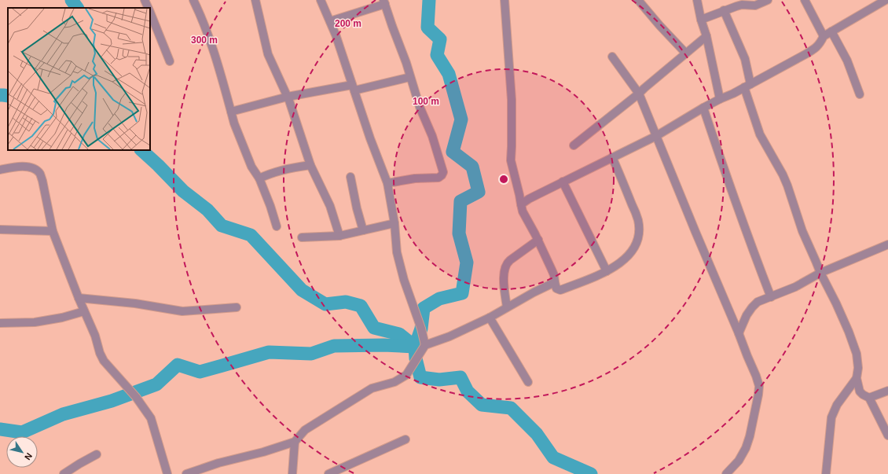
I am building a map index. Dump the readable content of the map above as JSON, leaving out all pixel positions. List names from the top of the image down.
{
  "north": "bottom right",
  "rings": ["200 m", "300 m", "100 m"]
}
